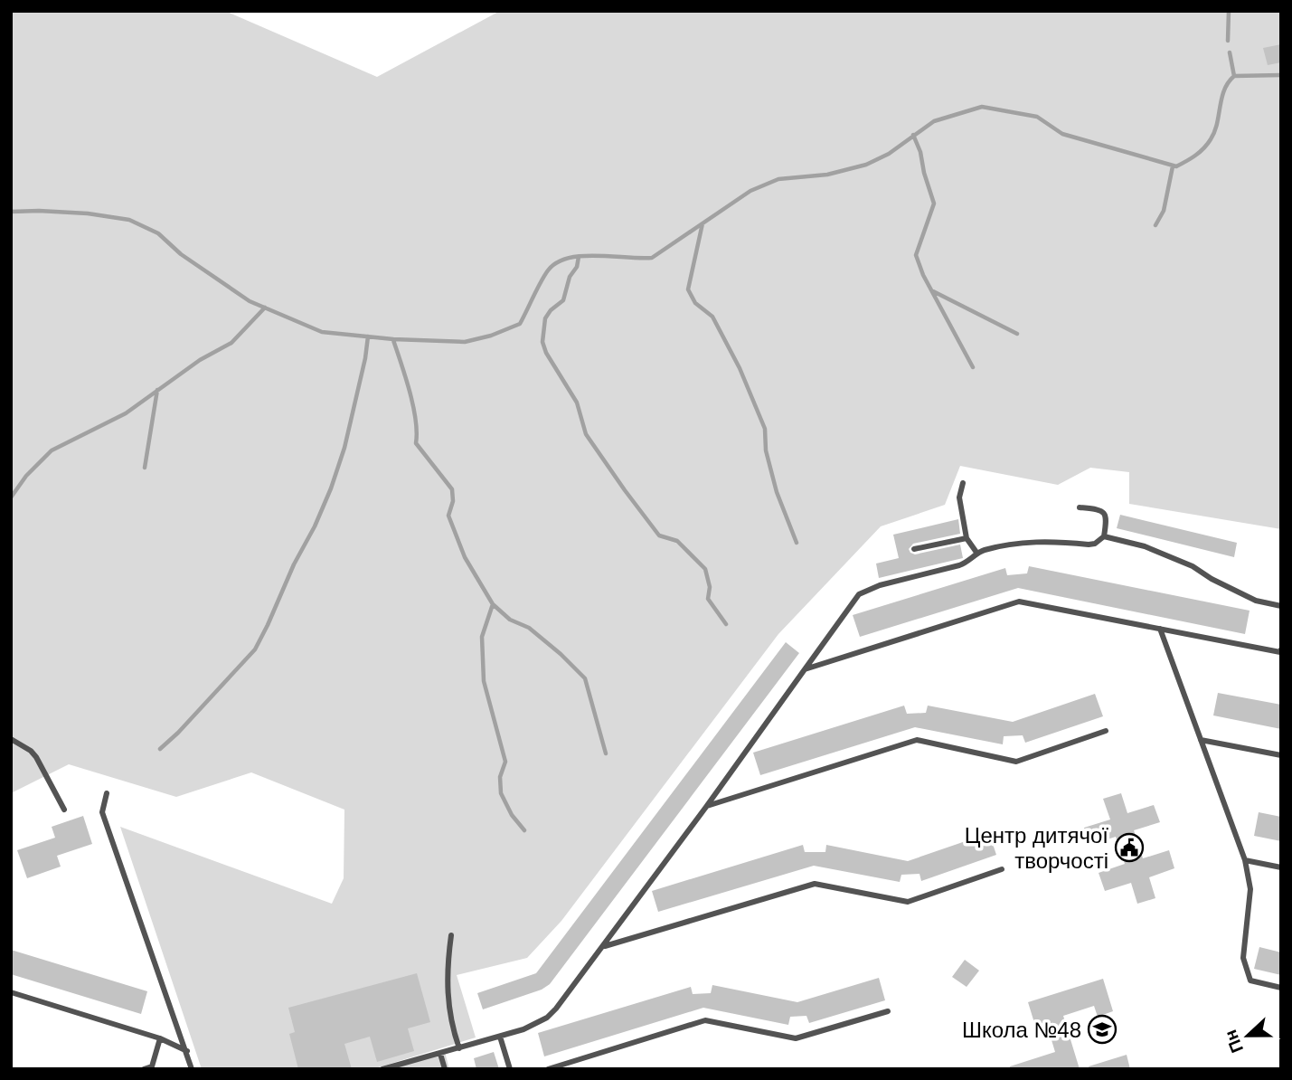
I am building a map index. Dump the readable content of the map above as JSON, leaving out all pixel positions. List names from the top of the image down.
{
  "places": {
    "public building": ["Центр дитячої творчості"],
    "school or university": ["Школа №48"]
  },
  "north": "left"
}
